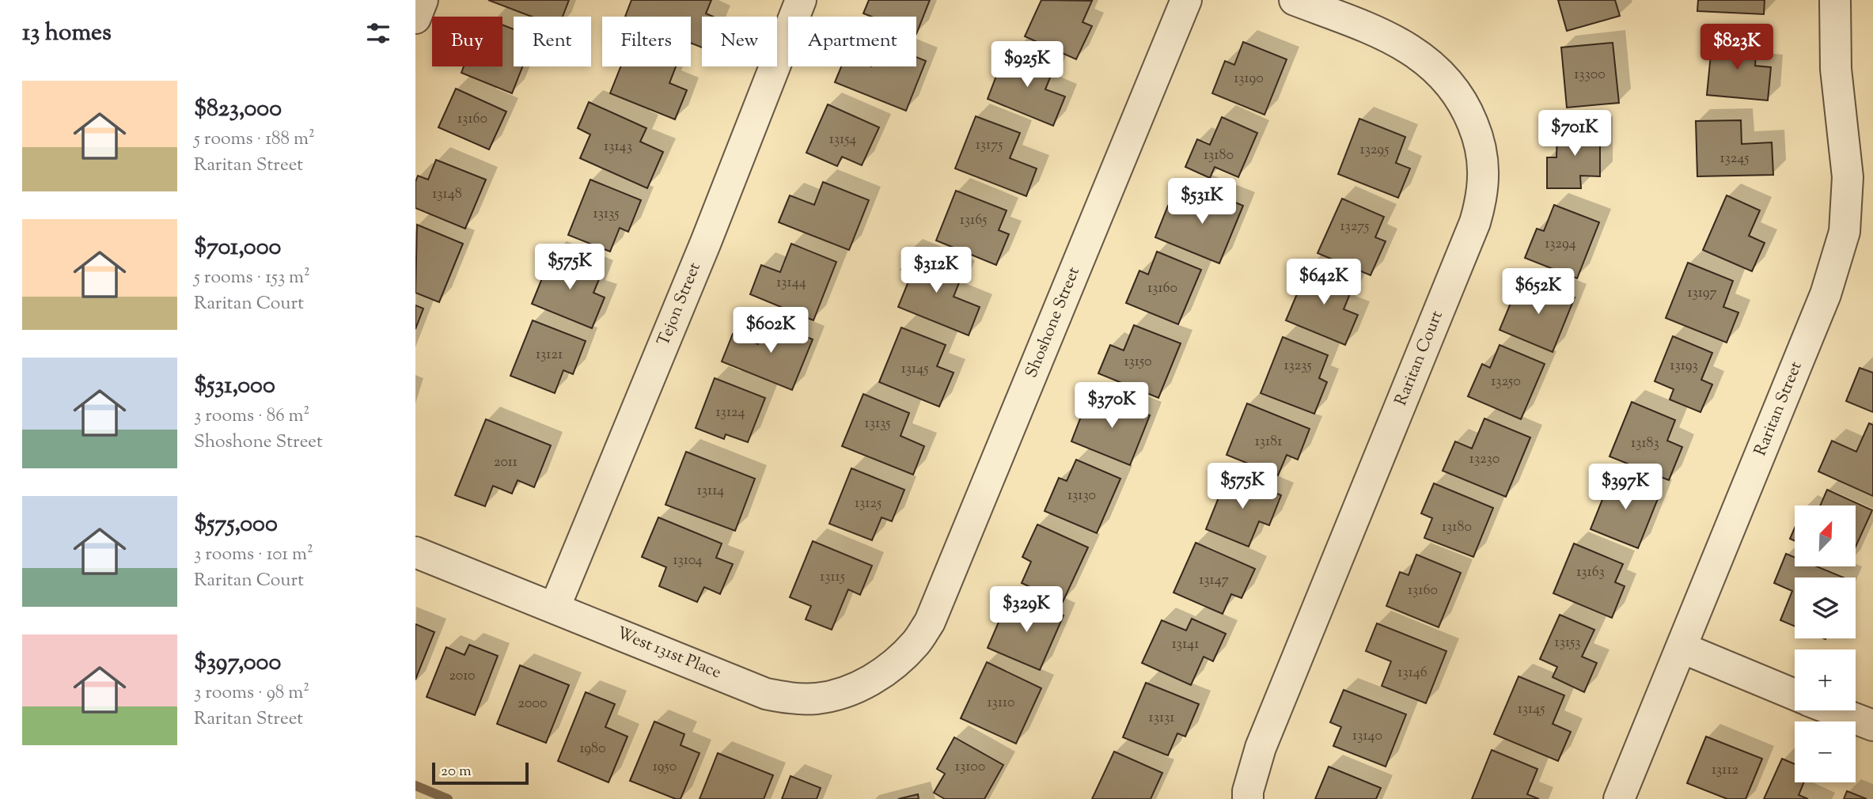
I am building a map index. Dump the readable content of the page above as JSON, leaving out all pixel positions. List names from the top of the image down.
{
  "streets": {
    "street": [
      "Tejon Street",
      "Shoshone Street",
      "Raritan Court",
      "Raritan Street",
      "West 131st Place"
    ]
  },
  "crossings": [
    ["Tejon Street", "West 131st Place"],
    ["Shoshone Street", "West 131st Place"]
  ],
  "house_numbers": [
    "13300",
    "13190",
    "13160",
    "13154",
    "13175",
    "13143",
    "13295",
    "13180",
    "13245",
    "13148",
    "13135",
    "13165",
    "13275",
    "13294",
    "13144",
    "13160",
    "13197",
    "13121",
    "13150",
    "13235",
    "13193",
    "13145",
    "13250",
    "13124",
    "13135",
    "13181",
    "13183",
    "13230",
    "2011",
    "13114",
    "13130",
    "13125",
    "13180",
    "13104",
    "13163",
    "13115",
    "13147",
    "13160",
    "13153",
    "13141",
    "13146",
    "2010",
    "13110",
    "2000",
    "13145",
    "13131",
    "13140",
    "1980",
    "1950",
    "13100",
    "13112"
  ],
  "scale_bar": "20 m",
  "north": "top right",
  "page": {
    "heading": "13 homes",
    "chip": [
      "Buy",
      "Rent",
      "Filters",
      "New",
      "Apartment"
    ],
    "price": [
      "$823K",
      "$925K",
      "$701K",
      "$531K",
      "$575K",
      "$312K",
      "$642K",
      "$652K",
      "$602K",
      "$370K",
      "$575K",
      "$397K",
      "$329K"
    ],
    "list": [
      {
        "name": "$823,000",
        "note": "5 rooms · 188 m² · Raritan Street"
      },
      {
        "name": "$701,000",
        "note": "5 rooms · 153 m² · Raritan Court"
      },
      {
        "name": "$531,000",
        "note": "3 rooms · 86 m² · Shoshone Street"
      },
      {
        "name": "$575,000",
        "note": "3 rooms · 101 m² · Raritan Court"
      },
      {
        "name": "$397,000",
        "note": "3 rooms · 98 m² · Raritan Street"
      }
    ],
    "map_buttons": ["+", "−"],
    "scale": "20 m"
  }
}
